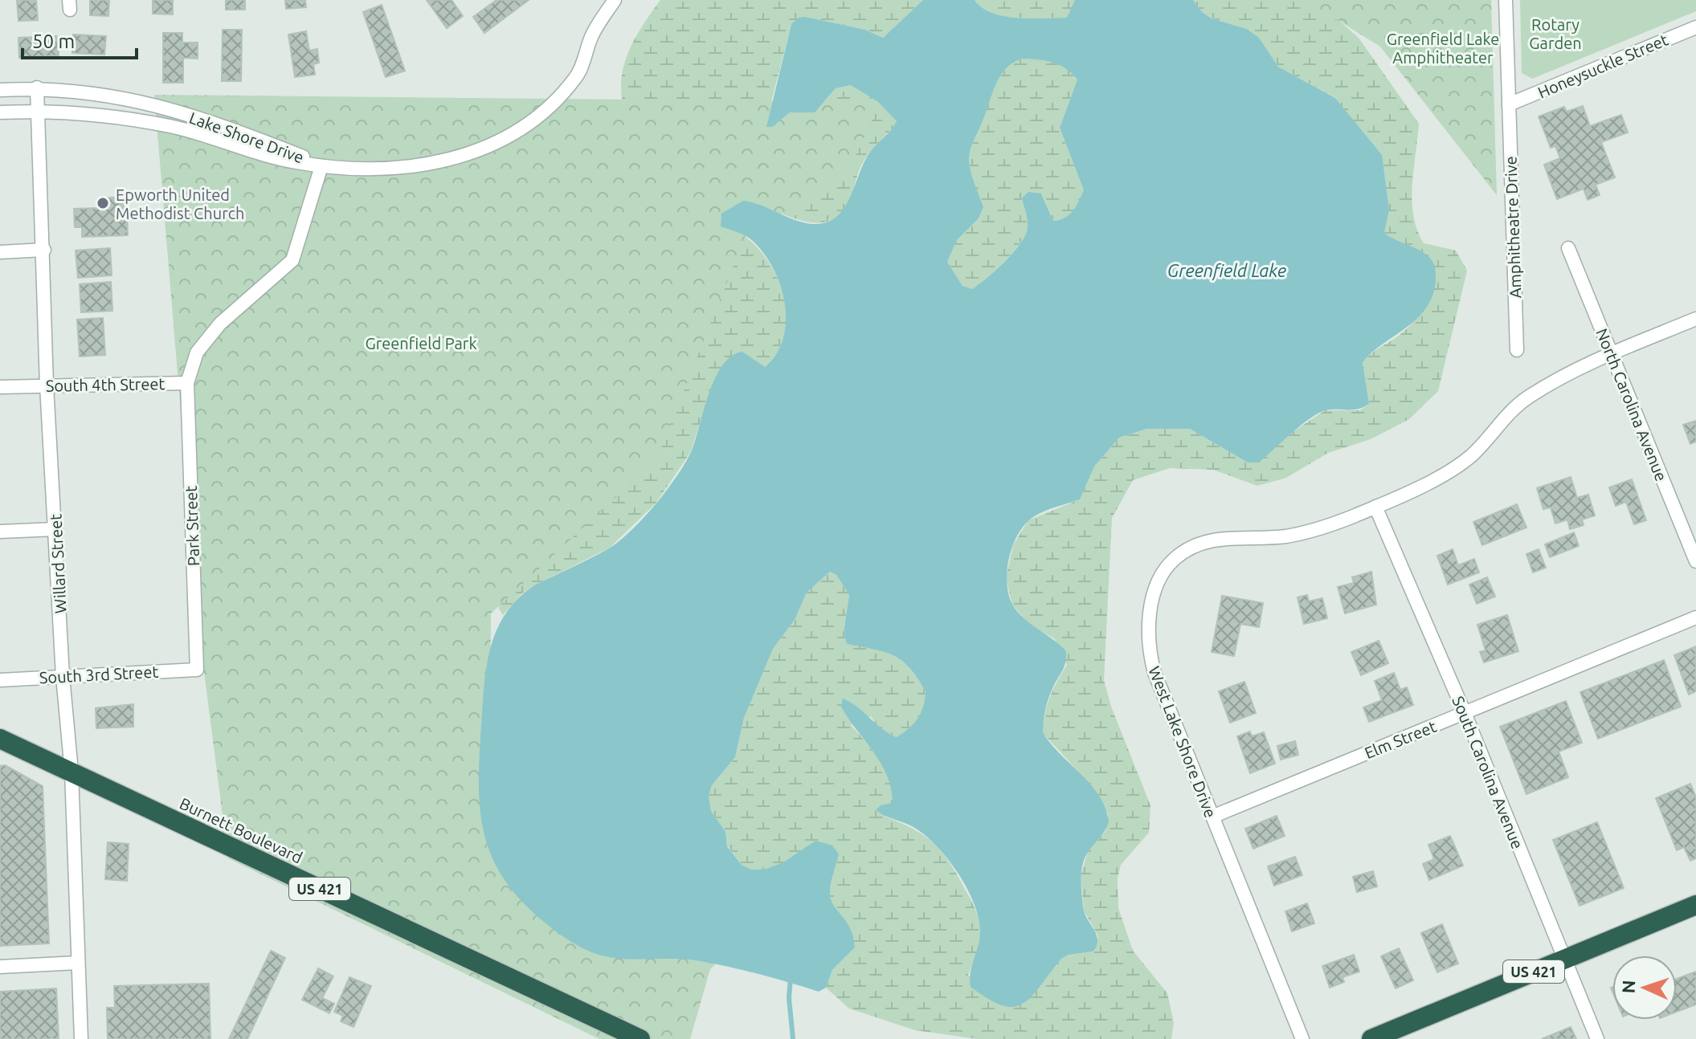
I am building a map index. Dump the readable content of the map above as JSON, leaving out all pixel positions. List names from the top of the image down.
{
  "streets": {
    "highway": ["Burnett Boulevard", "US 421"],
    "street": [
      "Honeysuckle Street",
      "Lake Shore Drive",
      "Amphitheatre Drive",
      "South 4th Street",
      "North Carolina Avenue",
      "Park Street",
      "Willard Street",
      "South 3rd Street",
      "Elm Street",
      "West Lake Shore Drive",
      "South Carolina Avenue"
    ]
  },
  "crossings": [
    ["Honeysuckle Street", "Amphitheatre Drive"],
    ["Lake Shore Drive", "South 4th Street"],
    ["Lake Shore Drive", "Willard Street"],
    ["South 4th Street", "Park Street"],
    ["South 4th Street", "Willard Street"],
    ["North Carolina Avenue", "West Lake Shore Drive"],
    ["Park Street", "South 3rd Street"],
    ["Willard Street", "South 3rd Street"],
    ["Willard Street", "Burnett Boulevard"],
    ["Elm Street", "West Lake Shore Drive"],
    ["Elm Street", "South Carolina Avenue"],
    ["West Lake Shore Drive", "South Carolina Avenue"],
    ["South Carolina Avenue", "US 421"]
  ],
  "water": ["Greenfield Lake"],
  "parks": ["Rotary Garden", "Greenfield Lake Amphitheater", "Greenfield Park"],
  "places": ["Epworth United Methodist Church"],
  "scale_bar": "50 m",
  "north": "left"
}
